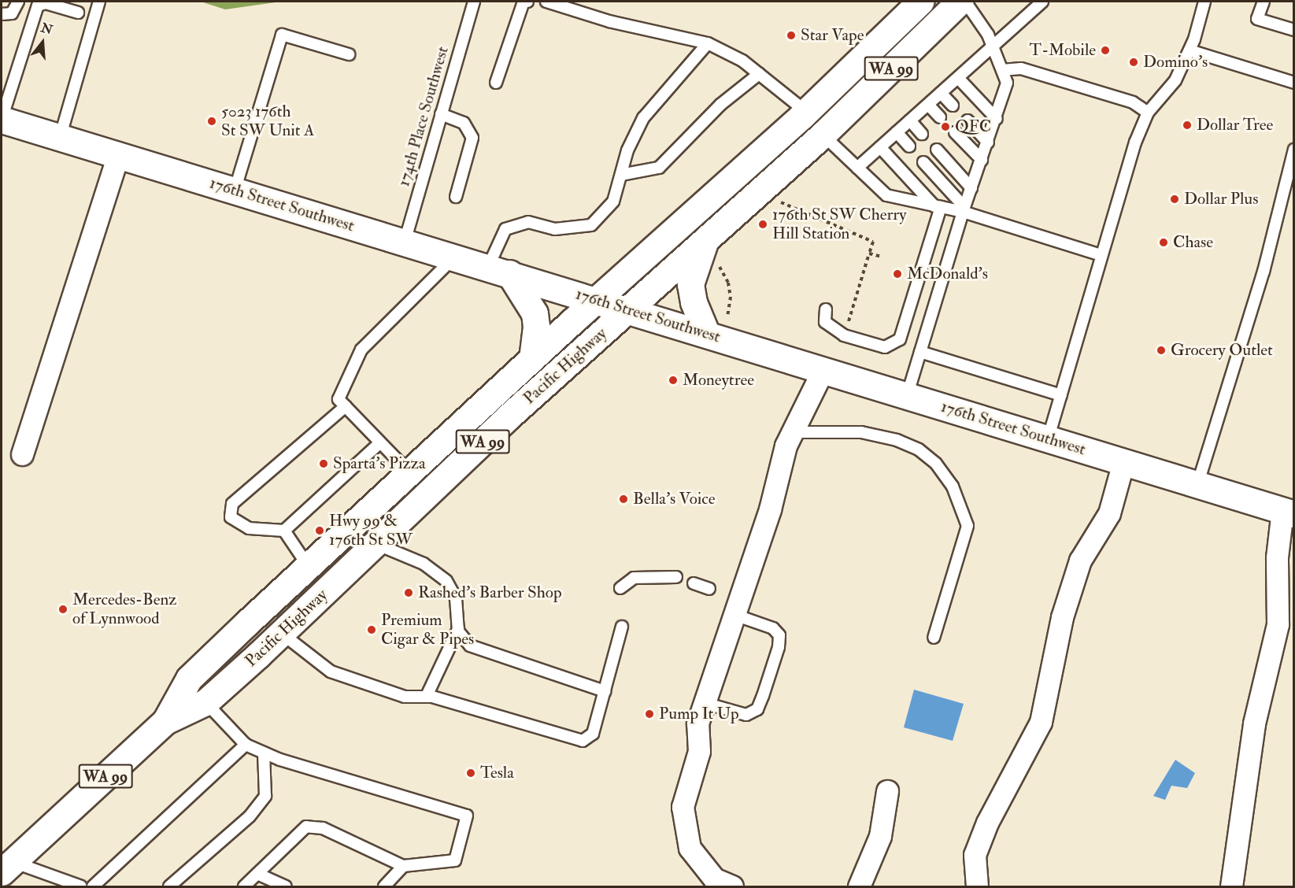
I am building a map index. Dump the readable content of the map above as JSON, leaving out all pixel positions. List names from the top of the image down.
{
  "streets": {
    "main road": ["WA 99", "176th Street Southwest", "Pacific Highway"],
    "lane": ["174th Place Southwest"]
  },
  "crossings": [
    ["174th Place Southwest", "176th Street Southwest"],
    ["176th Street Southwest", "Pacific Highway"]
  ],
  "places": [
    "Star Vape",
    "T-Mobile",
    "Domino's",
    "5023 176th St SW Unit A",
    "Dollar Tree",
    "QFC",
    "Dollar Plus",
    "176th St SW Cherry Hill Station",
    "Chase",
    "McDonald's",
    "Grocery Outlet",
    "Moneytree",
    "Sparta's Pizza",
    "Bella's Voice",
    "Hwy 99 & 176th St SW",
    "Rashed's Barber Shop",
    "Mercedes-Benz of Lynnwood",
    "Premium Cigar & Pipes",
    "Pump It Up",
    "Tesla"
  ],
  "north": "top"
}
